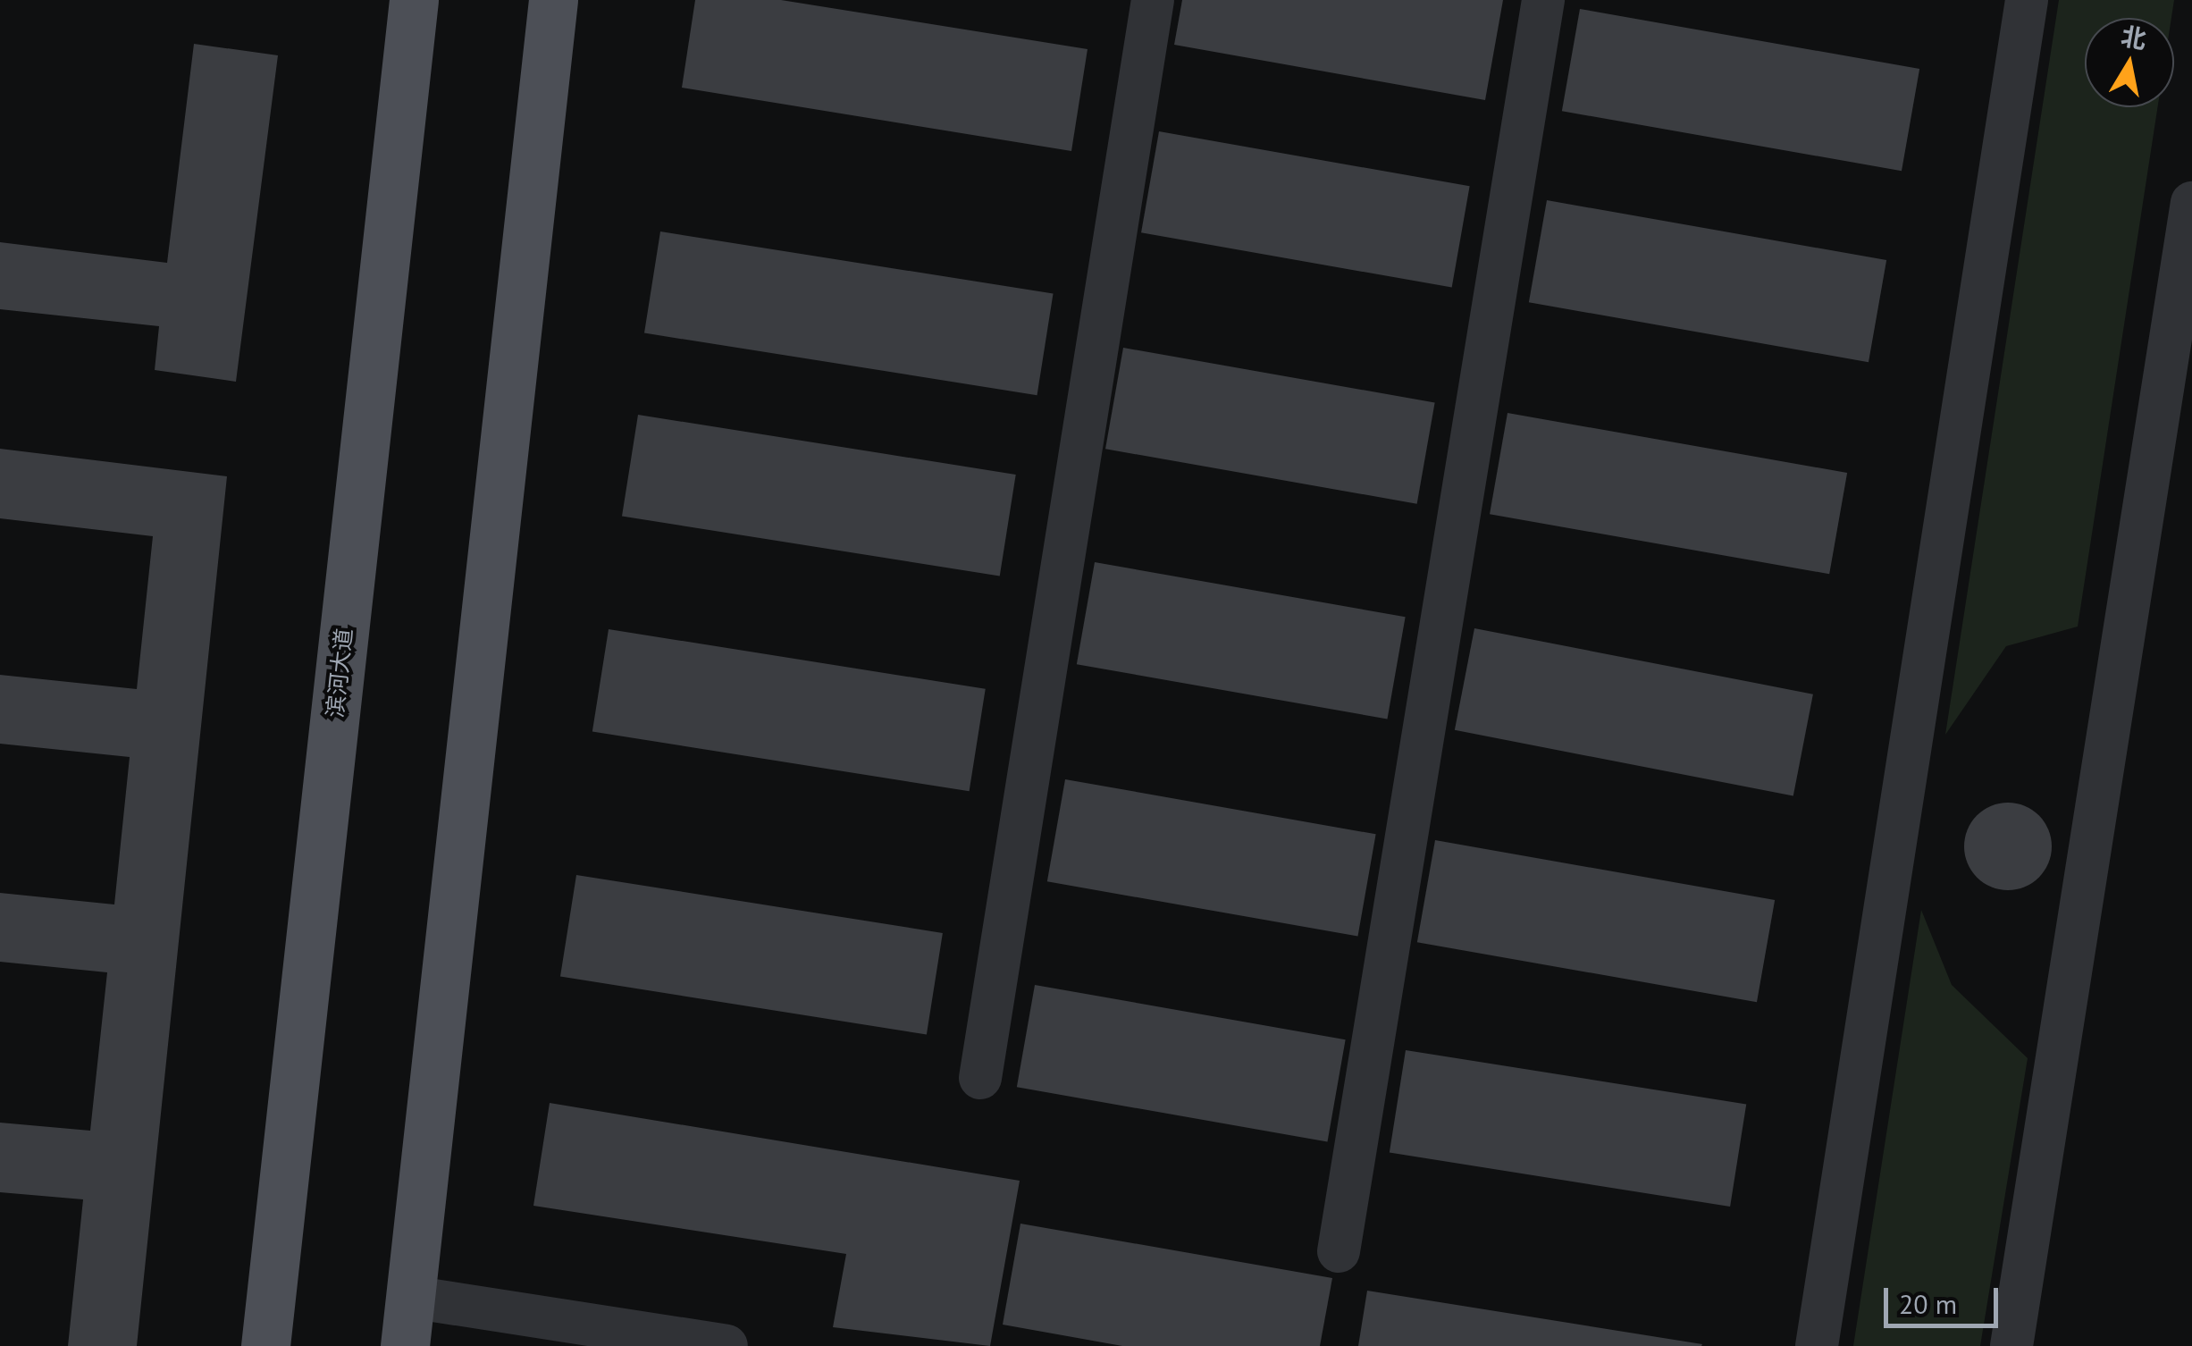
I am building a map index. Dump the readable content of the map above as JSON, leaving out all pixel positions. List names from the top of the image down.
{
  "streets": {
    "main road": ["滨河大道"]
  },
  "scale_bar": "20 m",
  "north": "top"
}
